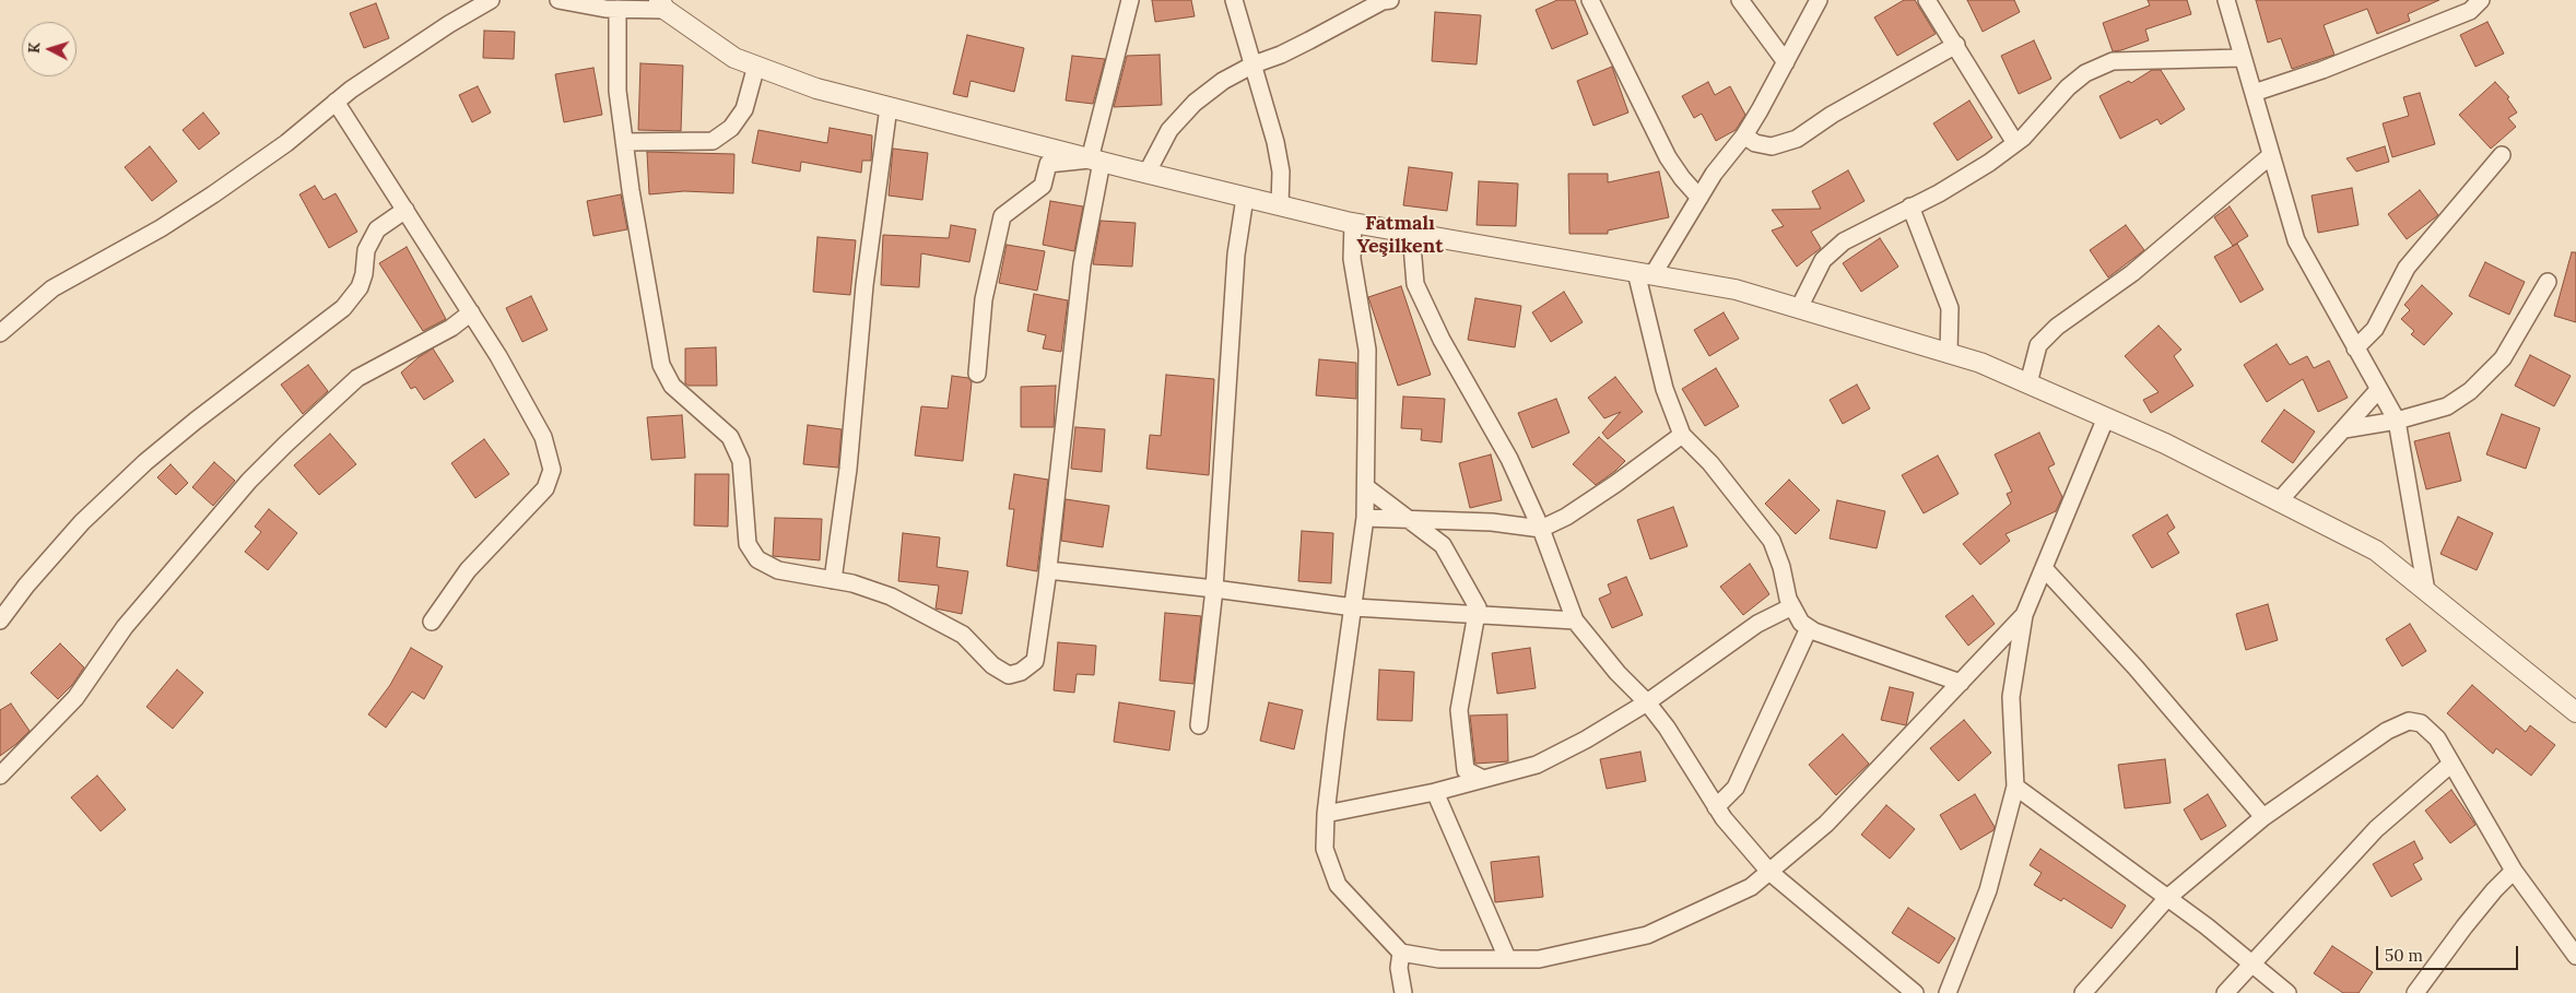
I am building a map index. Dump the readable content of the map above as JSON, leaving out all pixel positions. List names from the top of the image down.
{
  "districts": ["Fatmalı Yeşilkent"],
  "scale_bar": "50 m",
  "north": "left"
}
